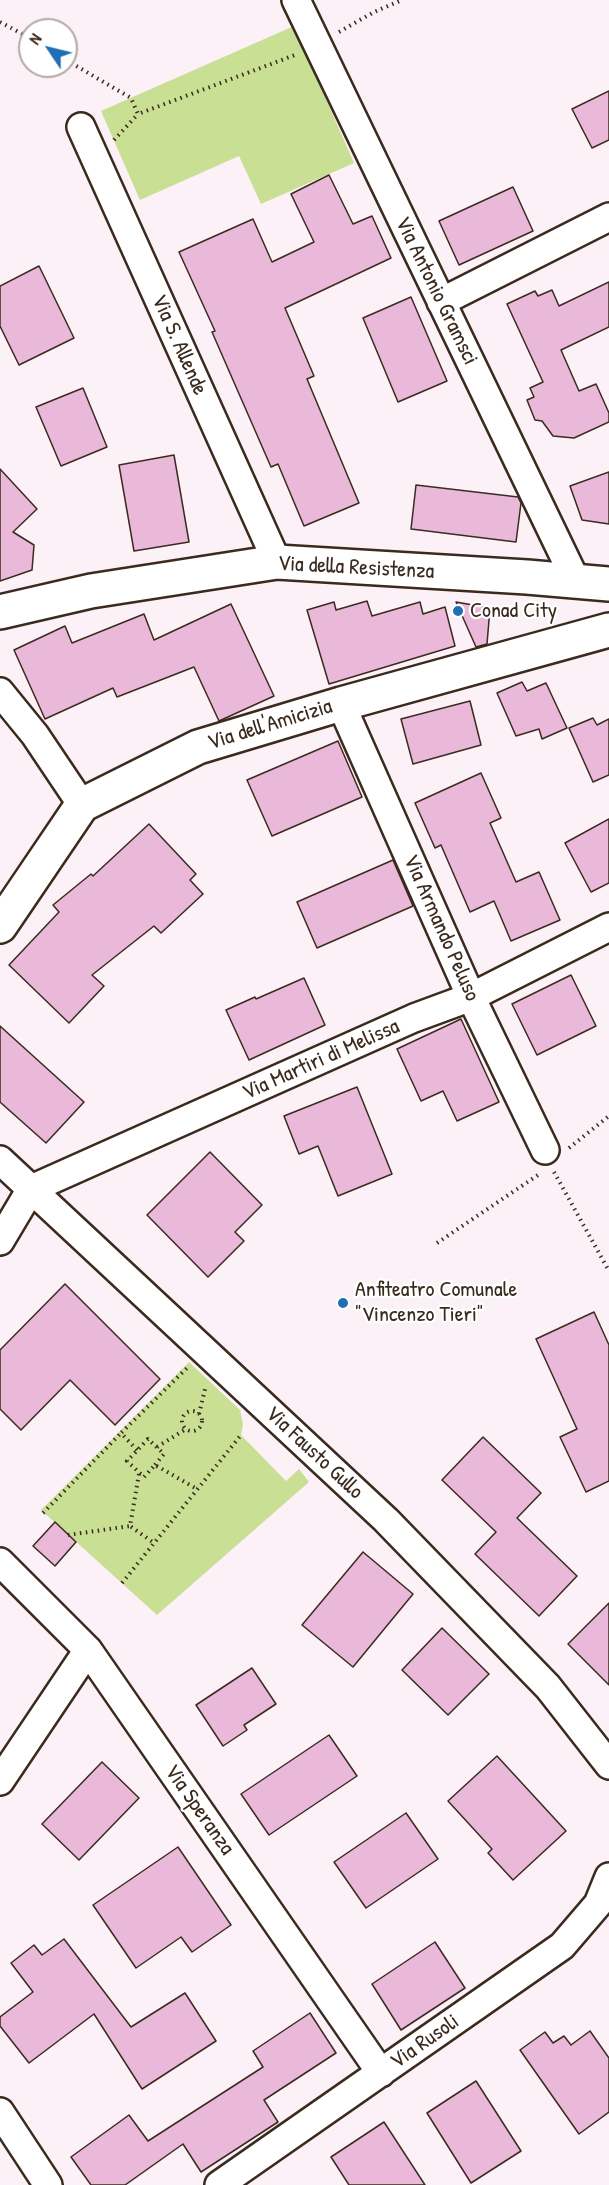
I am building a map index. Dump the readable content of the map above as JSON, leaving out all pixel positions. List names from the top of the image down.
{
  "streets": {
    "street": [
      "Via Antonio Gramsci",
      "Via S. Allende",
      "Via della Resistenza",
      "Via dell'Amicizia",
      "Via Armando Peluso",
      "Via Martiri di Melissa",
      "Via Fausto Gullo",
      "Via Speranza",
      "Via Rusoli"
    ]
  },
  "crossings": [
    ["Via Antonio Gramsci", "Via della Resistenza"],
    ["Via S. Allende", "Via della Resistenza"],
    ["Via dell'Amicizia", "Via Armando Peluso"],
    ["Via Armando Peluso", "Via Martiri di Melissa"],
    ["Via Martiri di Melissa", "Via Fausto Gullo"],
    ["Via Speranza", "Via Rusoli"]
  ],
  "places": ["Conad City", "Anfiteatro Comunale \"Vincenzo Tieri\""],
  "north": "top left"
}
